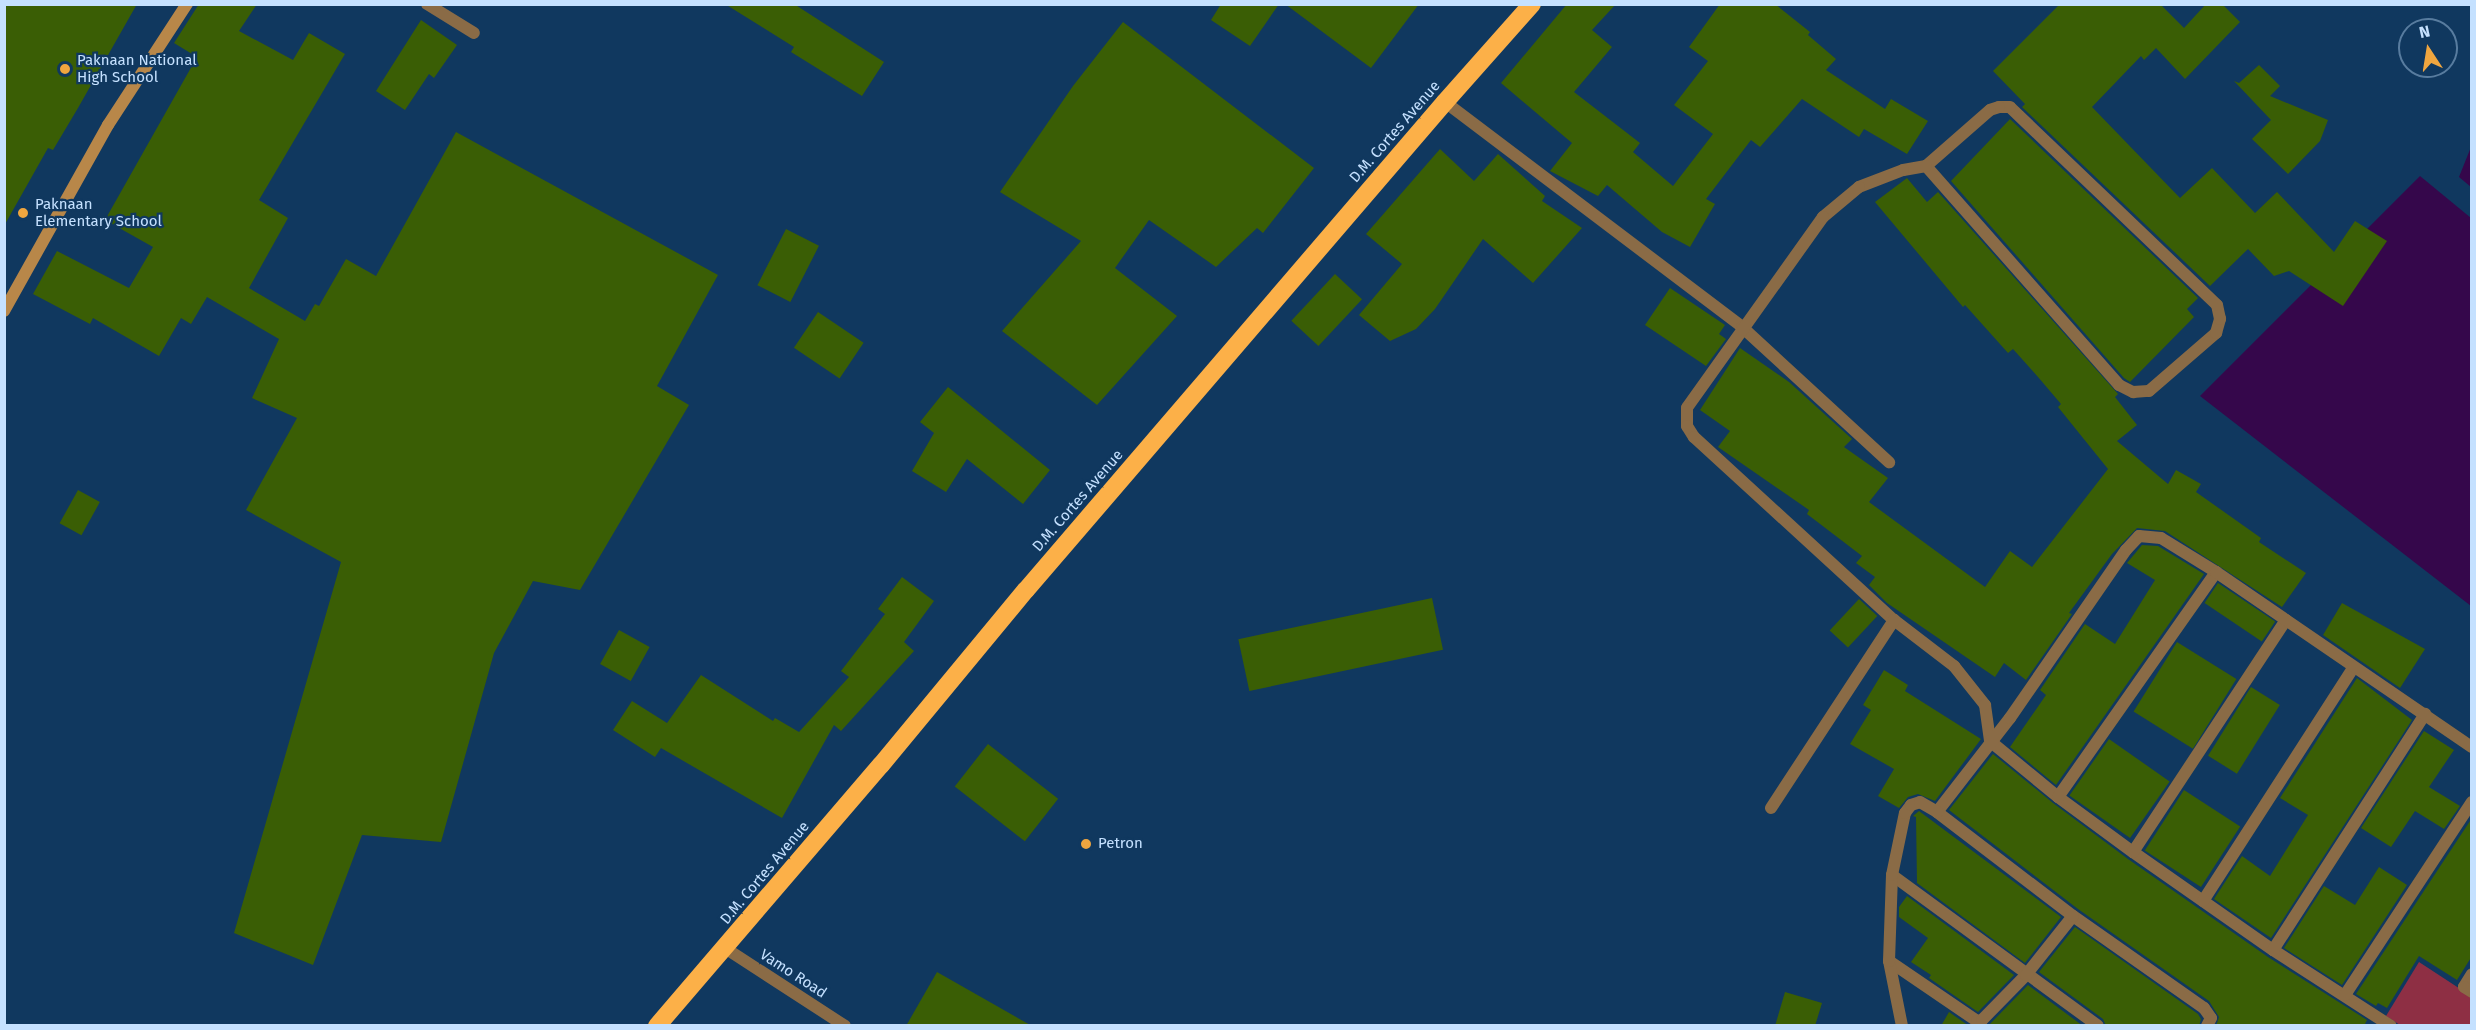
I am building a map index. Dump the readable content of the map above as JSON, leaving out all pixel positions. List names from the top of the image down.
{
  "streets": {
    "highway": ["D.M. Cortes Avenue"],
    "street": ["Vamo Road"]
  },
  "crossings": [
    ["D.M. Cortes Avenue", "Vamo Road"]
  ],
  "places": ["Paknaan National High School", "Paknaan Elementary School", "Petron"],
  "north": "top"
}
